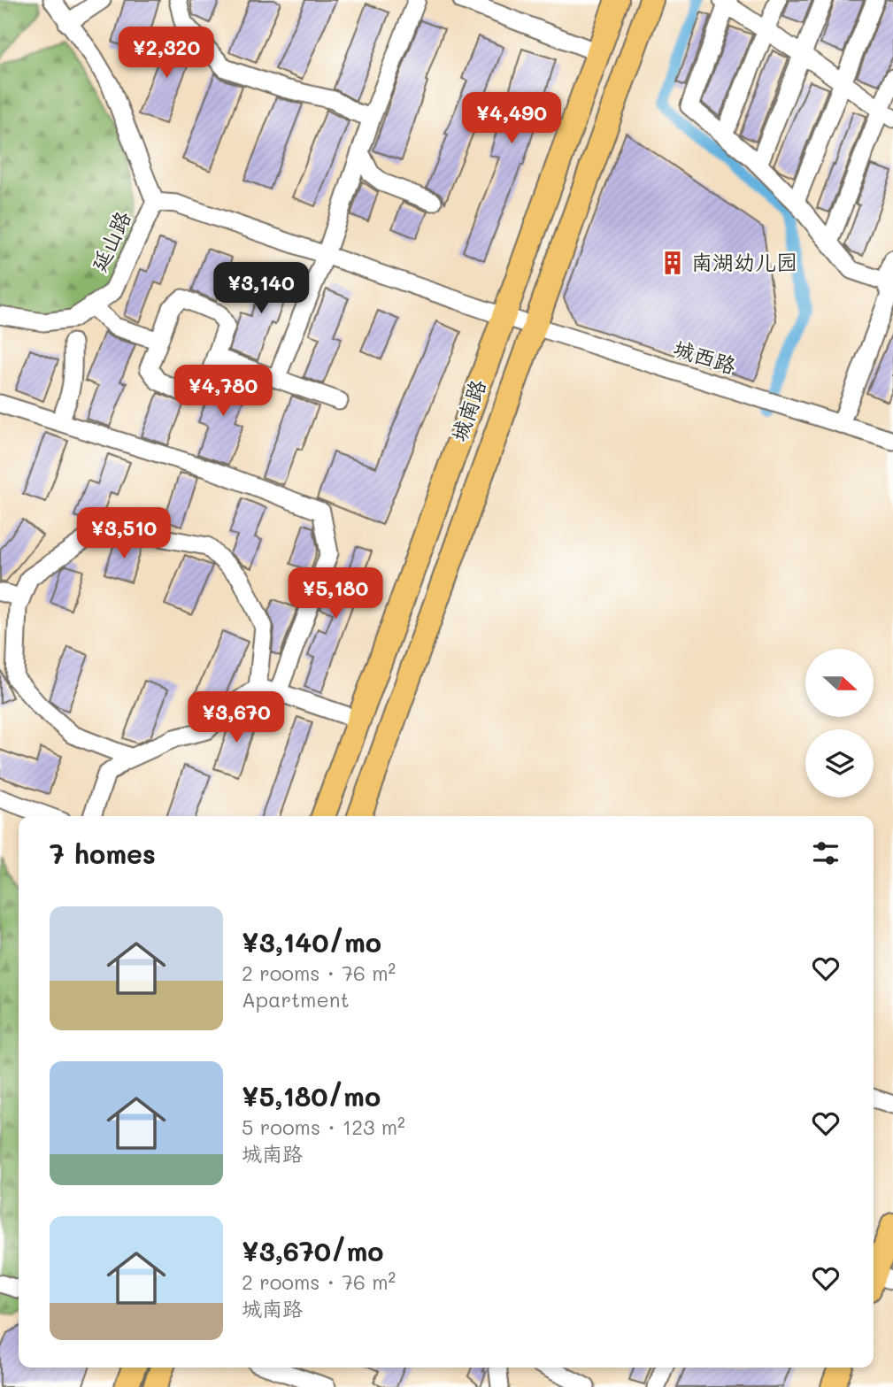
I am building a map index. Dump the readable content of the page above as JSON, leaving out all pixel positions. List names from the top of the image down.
{
  "streets": {
    "main road": ["城南路"],
    "street": ["延山路", "城西路"]
  },
  "crossings": [
    ["延山路", "城西路"],
    ["城西路", "城南路"]
  ],
  "places": {
    "building": ["南湖幼儿园"]
  },
  "north": "right",
  "page": {
    "price": [
      "¥2,320",
      "¥4,490",
      "¥3,140",
      "¥4,780",
      "¥3,510",
      "¥5,180",
      "¥3,670"
    ],
    "heading": "7 homes",
    "list": [
      {
        "name": "¥3,140/mo",
        "note": "2 rooms · 76 m² · Apartment"
      },
      {
        "name": "¥5,180/mo",
        "note": "5 rooms · 123 m² · 城南路"
      },
      {
        "name": "¥3,670/mo",
        "note": "2 rooms · 76 m² · 城南路"
      }
    ]
  }
}
